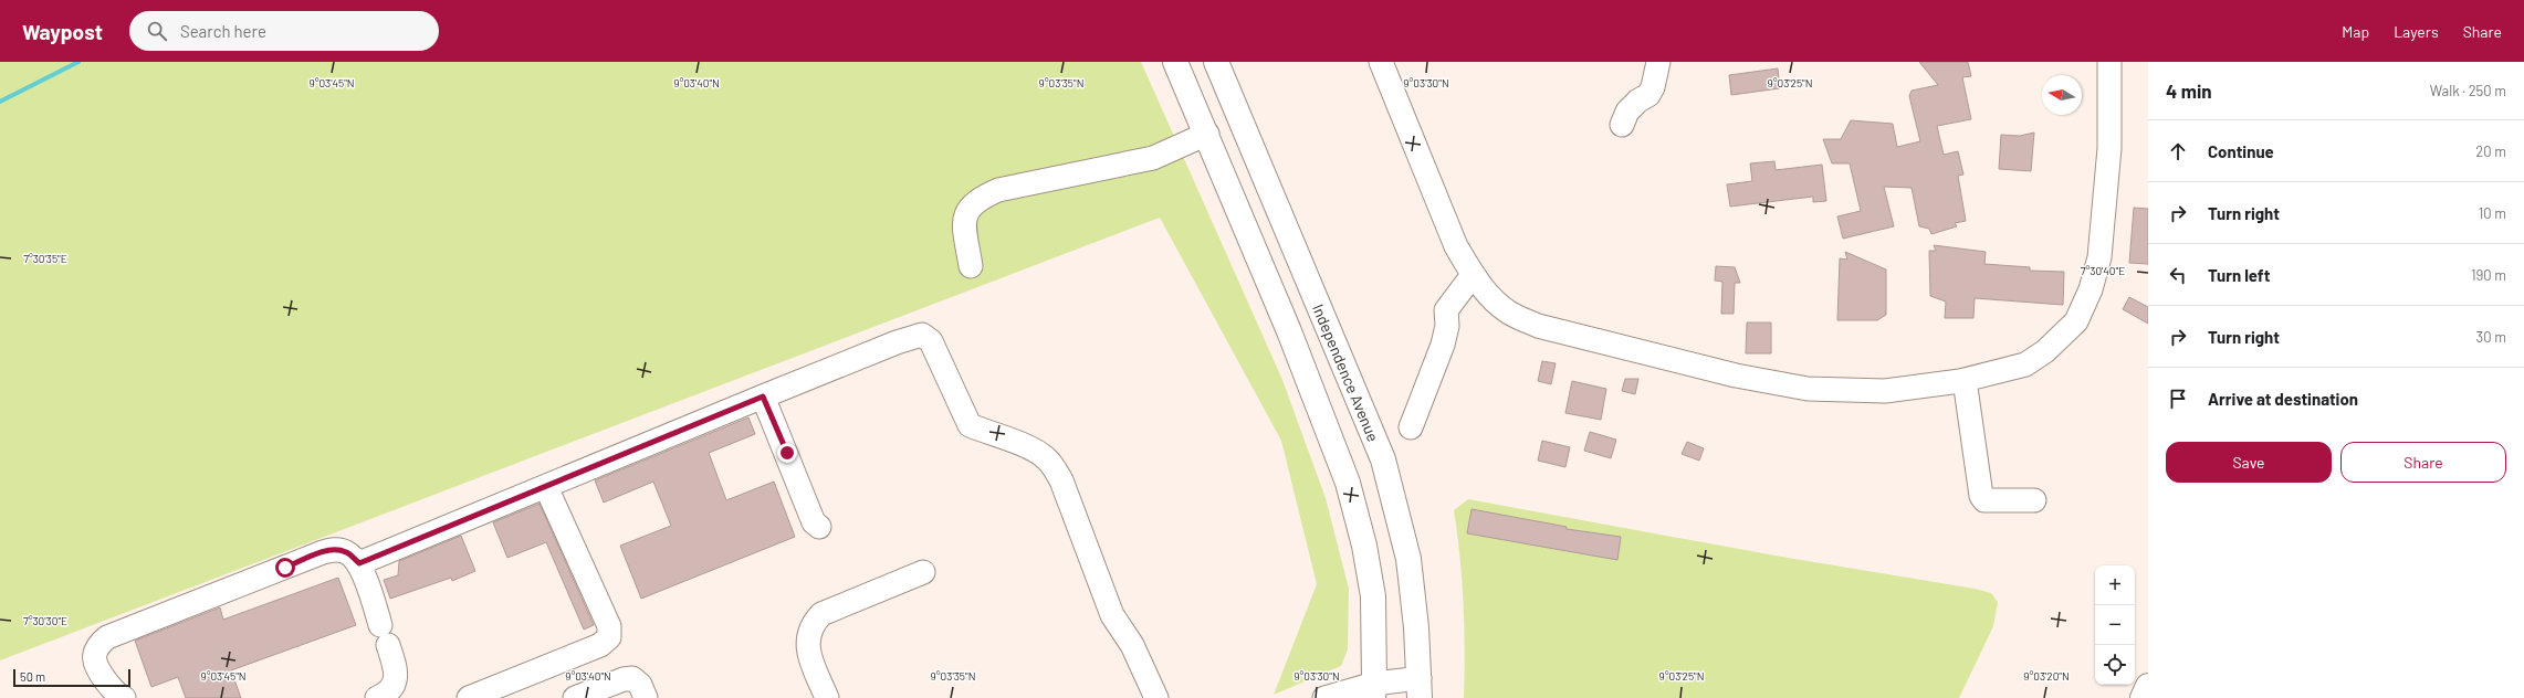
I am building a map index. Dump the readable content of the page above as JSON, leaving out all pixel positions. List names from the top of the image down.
{
  "streets": {
    "main road": ["Independence Avenue"]
  },
  "scale_bar": "50 m",
  "north": "left",
  "page": {
    "header": "Waypost",
    "search": "Search here",
    "nav": ["Map", "Layers", "Share"],
    "heading": ["4 min", "Walk · 250 m"],
    "list": [
      ["Continue", "20 m"],
      ["Turn right", "10 m"],
      ["Turn left", "190 m"],
      ["Turn right", "30 m"],
      "Arrive at destination"
    ],
    "buttons": ["Save", "Share"],
    "map_buttons": ["+", "−"],
    "scale": "50 m"
  },
  "coordinates": [
    "9°03'45\"N",
    "9°03'40\"N",
    "9°03'35\"N",
    "9°03'30\"N",
    "9°03'25\"N",
    "7°30'35\"E",
    "7°30'40\"E",
    "7°30'30\"E",
    "9°03'20\"N"
  ]
}
